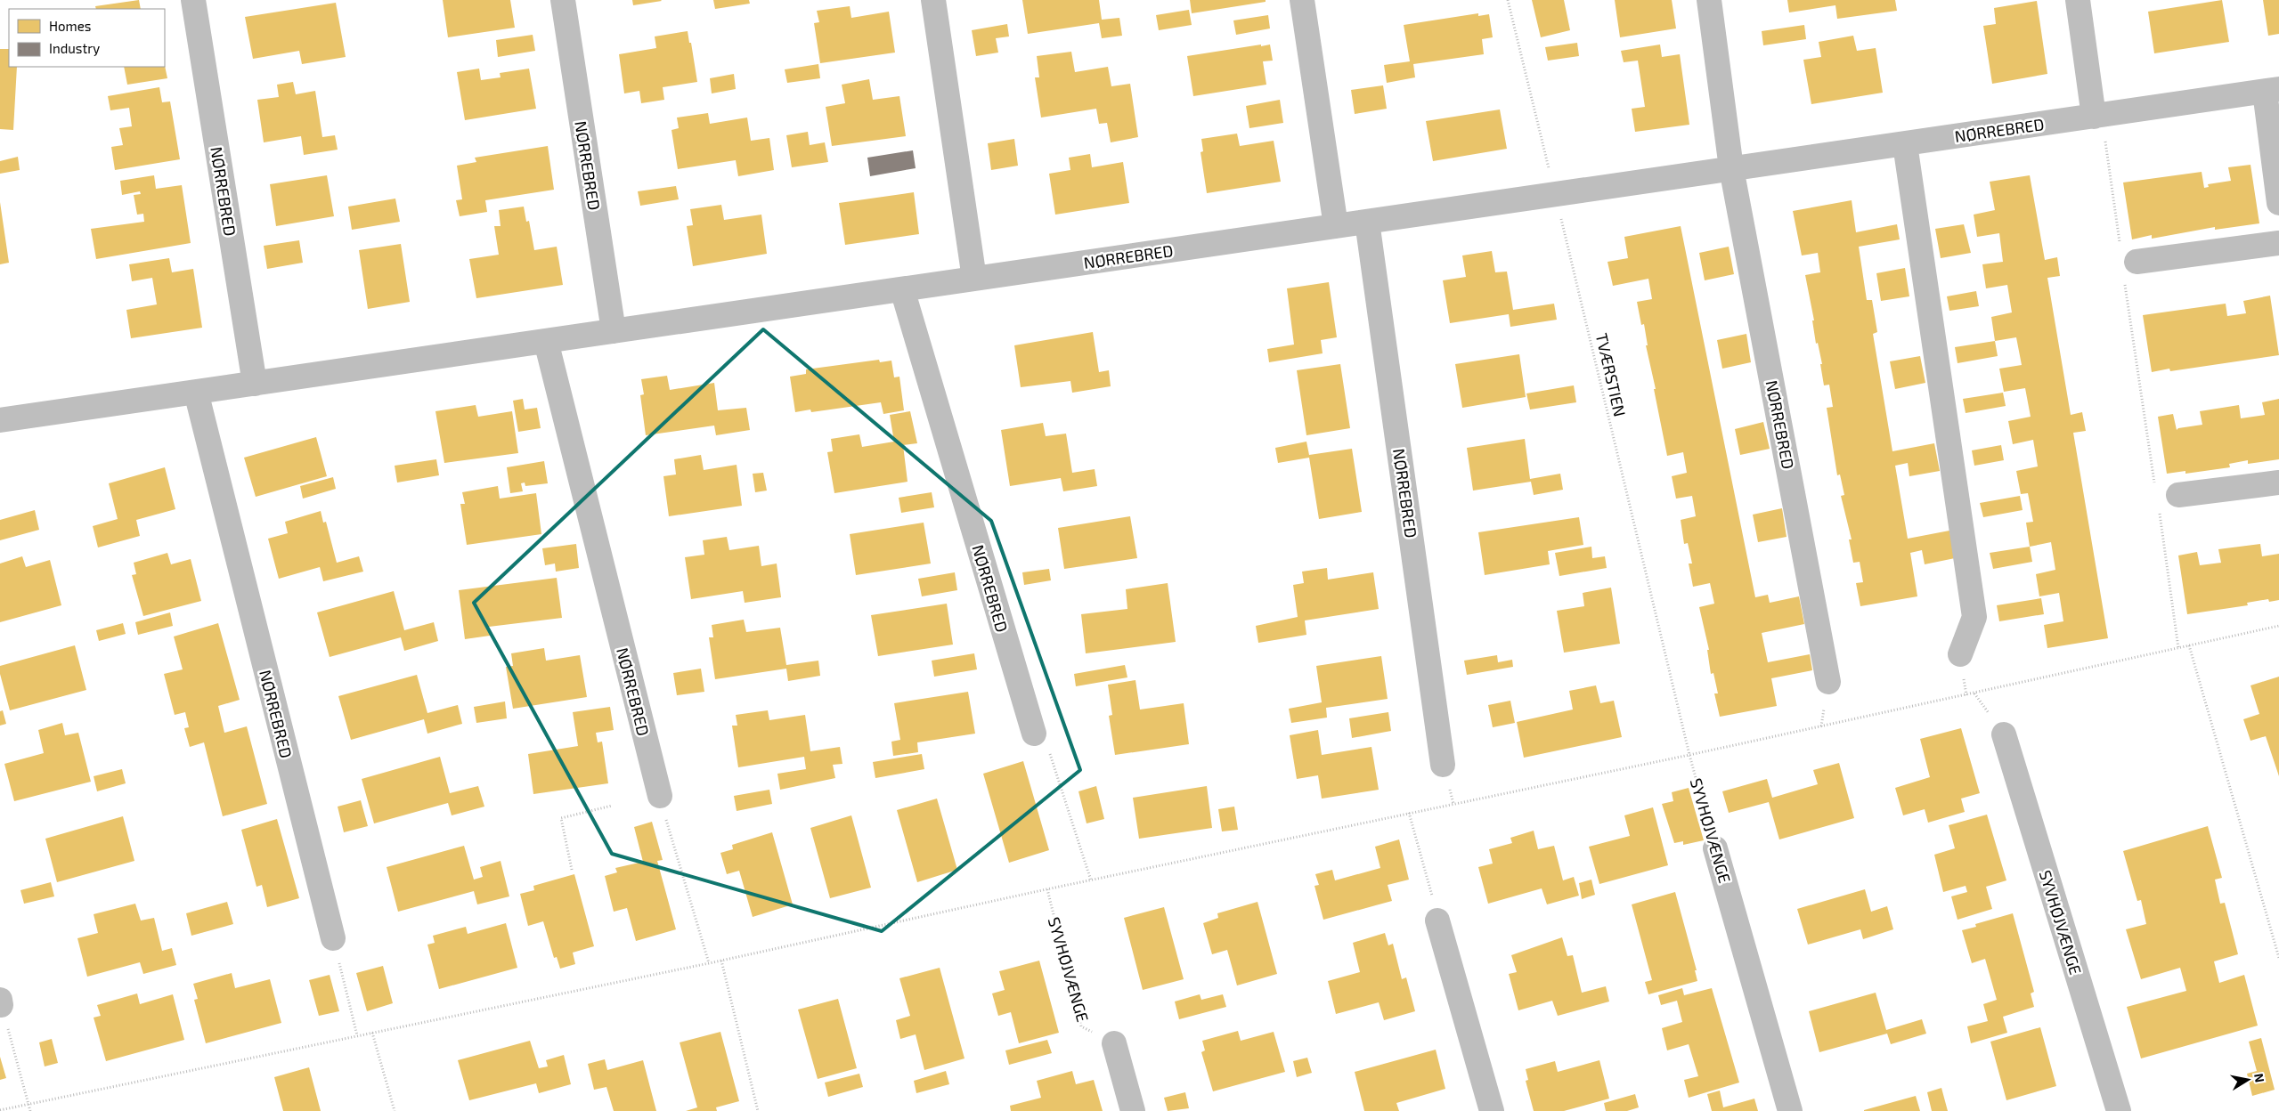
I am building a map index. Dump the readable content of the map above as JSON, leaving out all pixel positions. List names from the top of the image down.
{
  "streets": {
    "street": ["NØRREBRED", "SYVHØJVÆNGE"],
    "path": ["TVÆRSTIEN"]
  },
  "crossings": [
    ["NØRREBRED", "TVÆRSTIEN"],
    ["TVÆRSTIEN", "SYVHØJVÆNGE"]
  ],
  "legend": ["Homes", "Industry"],
  "north": "right"
}
